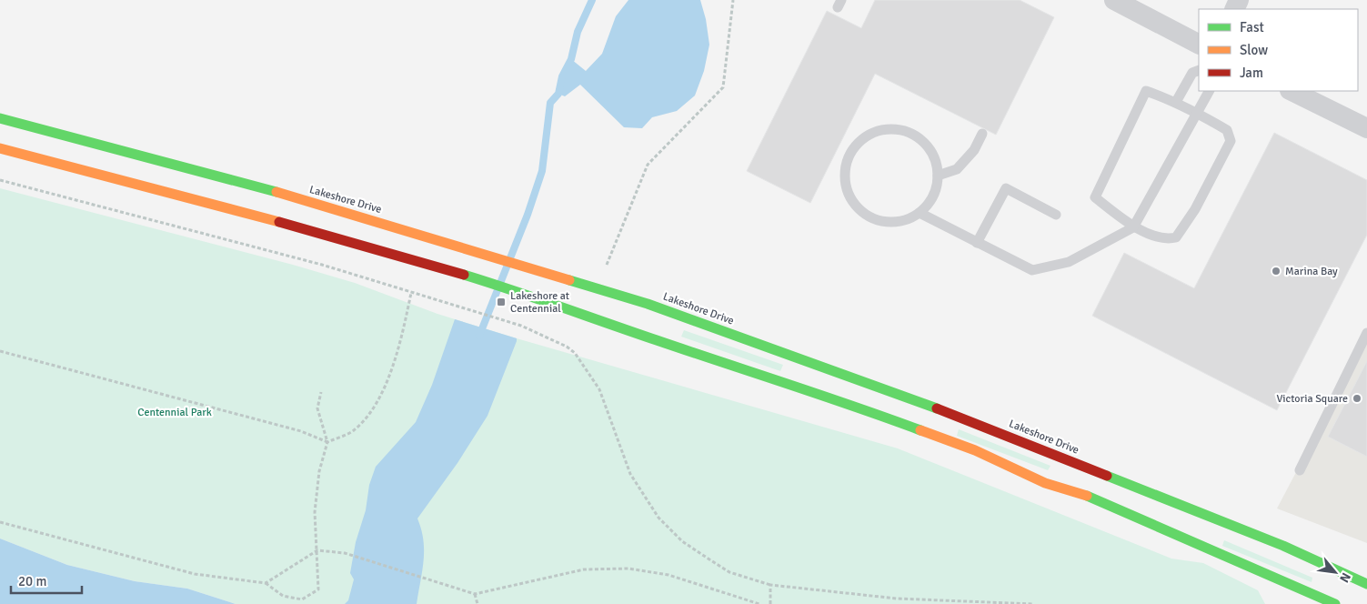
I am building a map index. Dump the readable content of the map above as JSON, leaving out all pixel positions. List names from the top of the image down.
{
  "streets": {
    "main road": ["Lakeshore Drive"]
  },
  "parks": ["Centennial Park"],
  "places": {
    "other": ["Marina Bay", "Victoria Square"],
    "transit": ["Lakeshore at Centennial"]
  },
  "legend": ["Fast", "Slow", "Jam"],
  "scale_bar": "20 m",
  "north": "bottom right"
}
